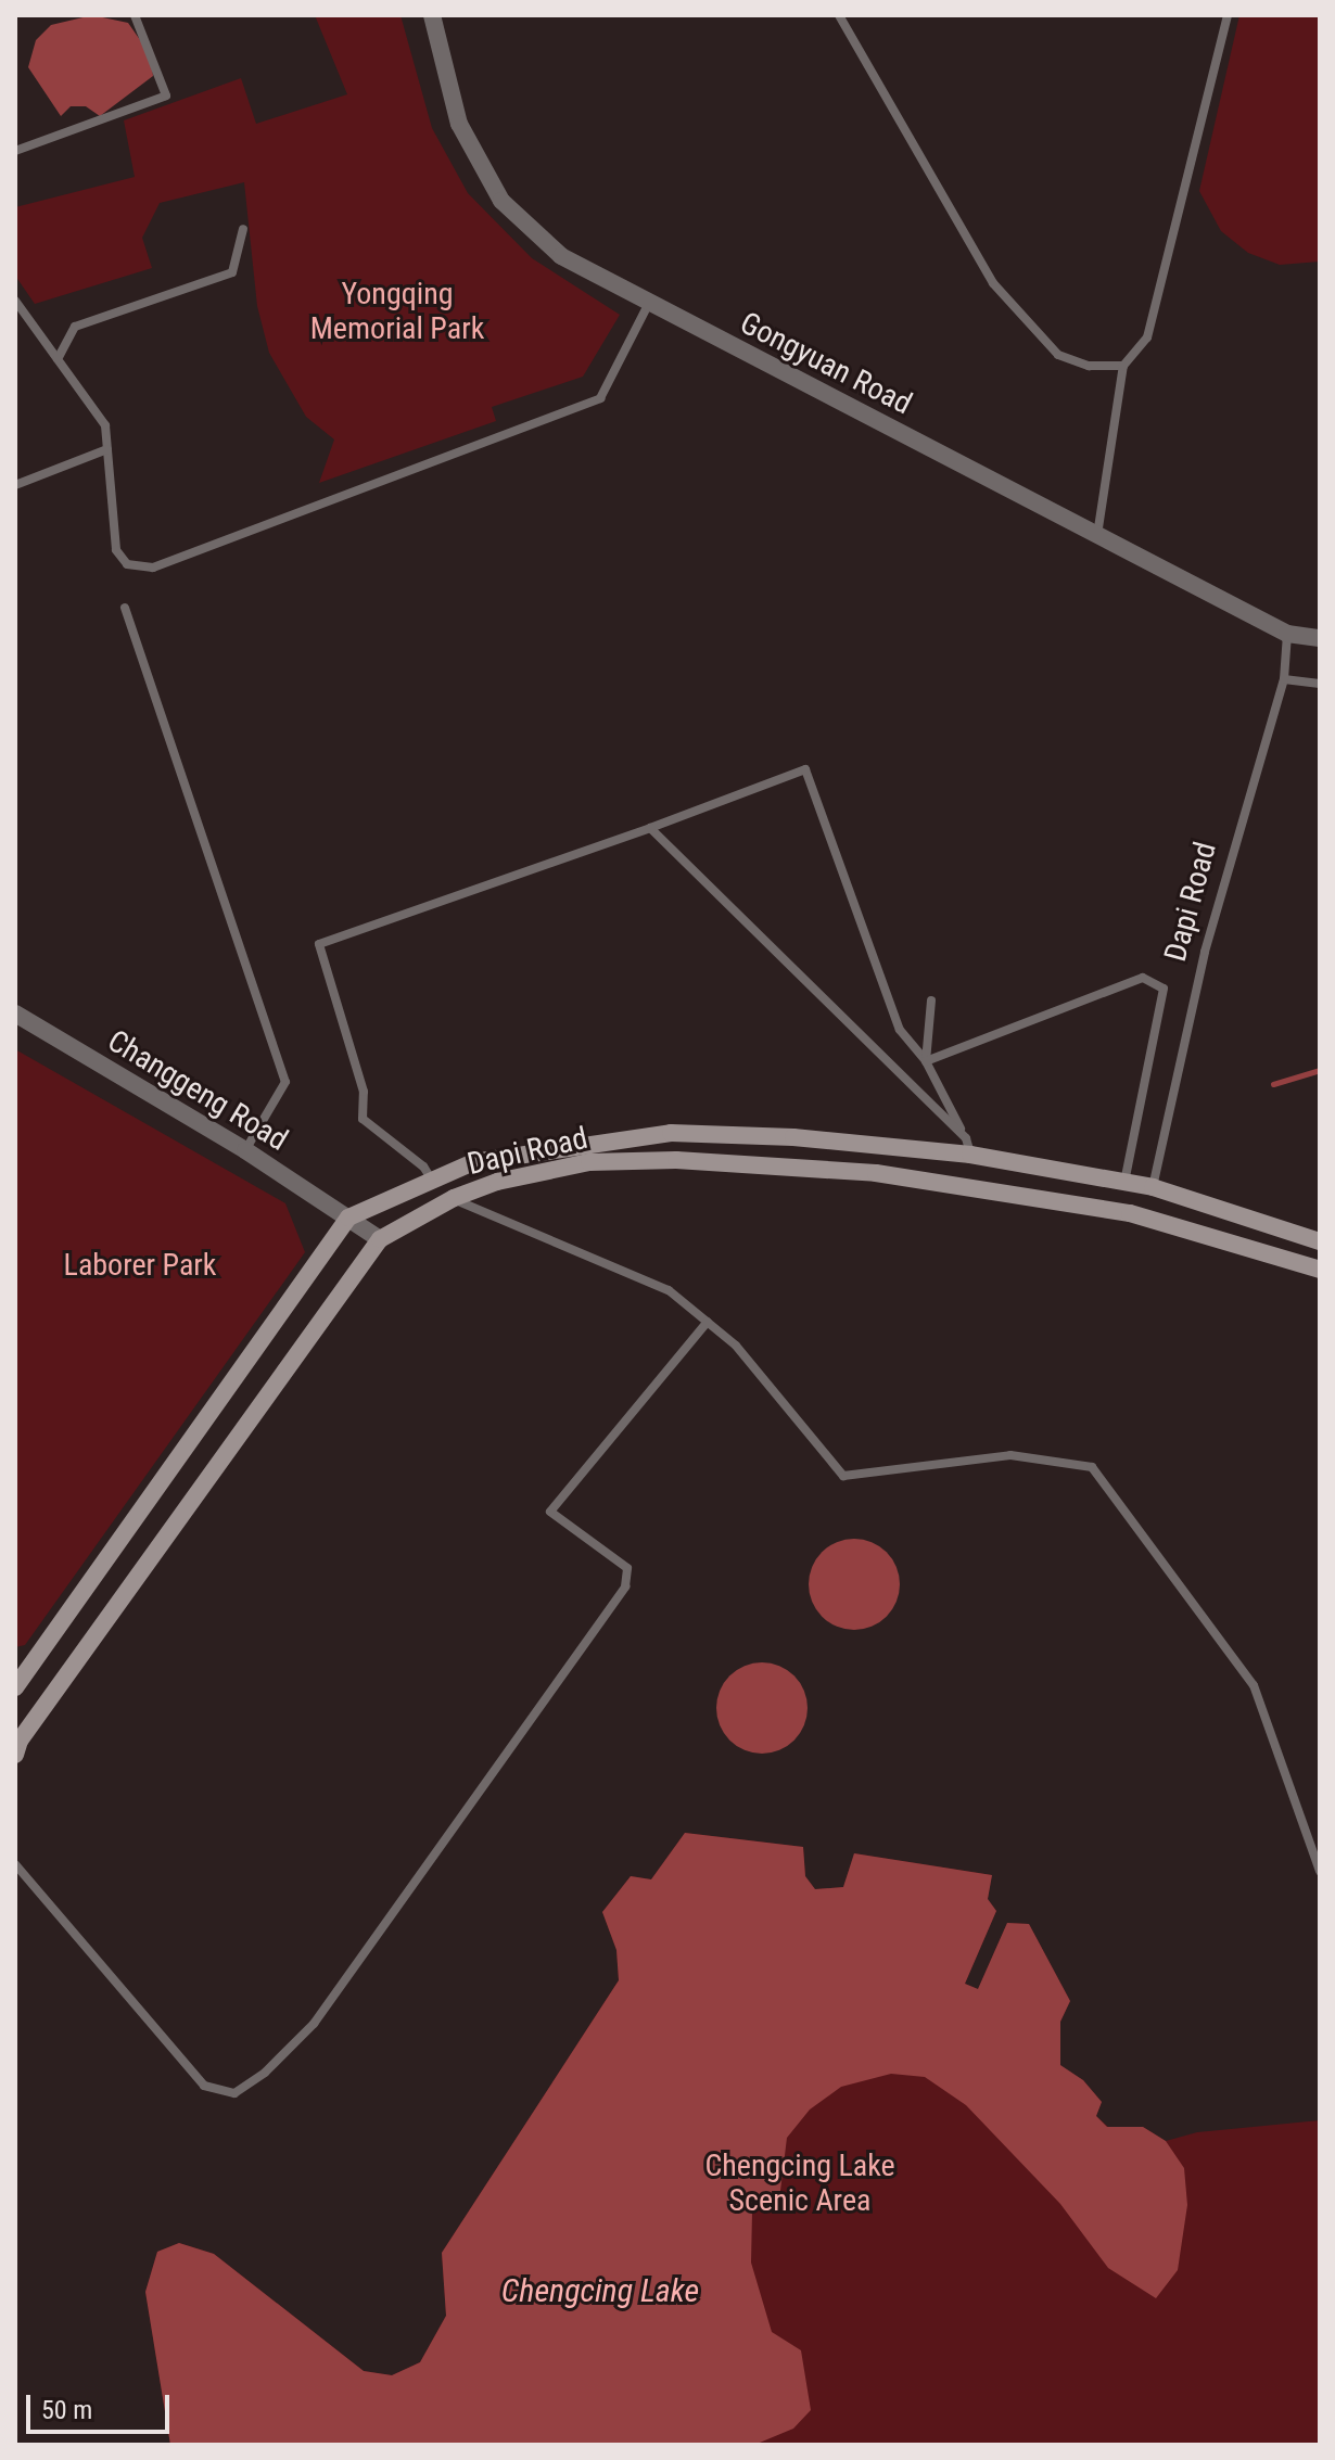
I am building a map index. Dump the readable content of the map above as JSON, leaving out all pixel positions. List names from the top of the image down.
{
  "streets": {
    "main road": ["Dapi Road"],
    "street": ["Gongyuan Road", "Changgeng Road"]
  },
  "crossings": [
    ["Gongyuan Road", "Dapi Road"],
    ["Dapi Road", "Changgeng Road"]
  ],
  "water": ["Chengcing Lake"],
  "parks": ["Yongqing Memorial Park", "Laborer Park", "Chengcing Lake Scenic Area"],
  "scale_bar": "50 m"
}
